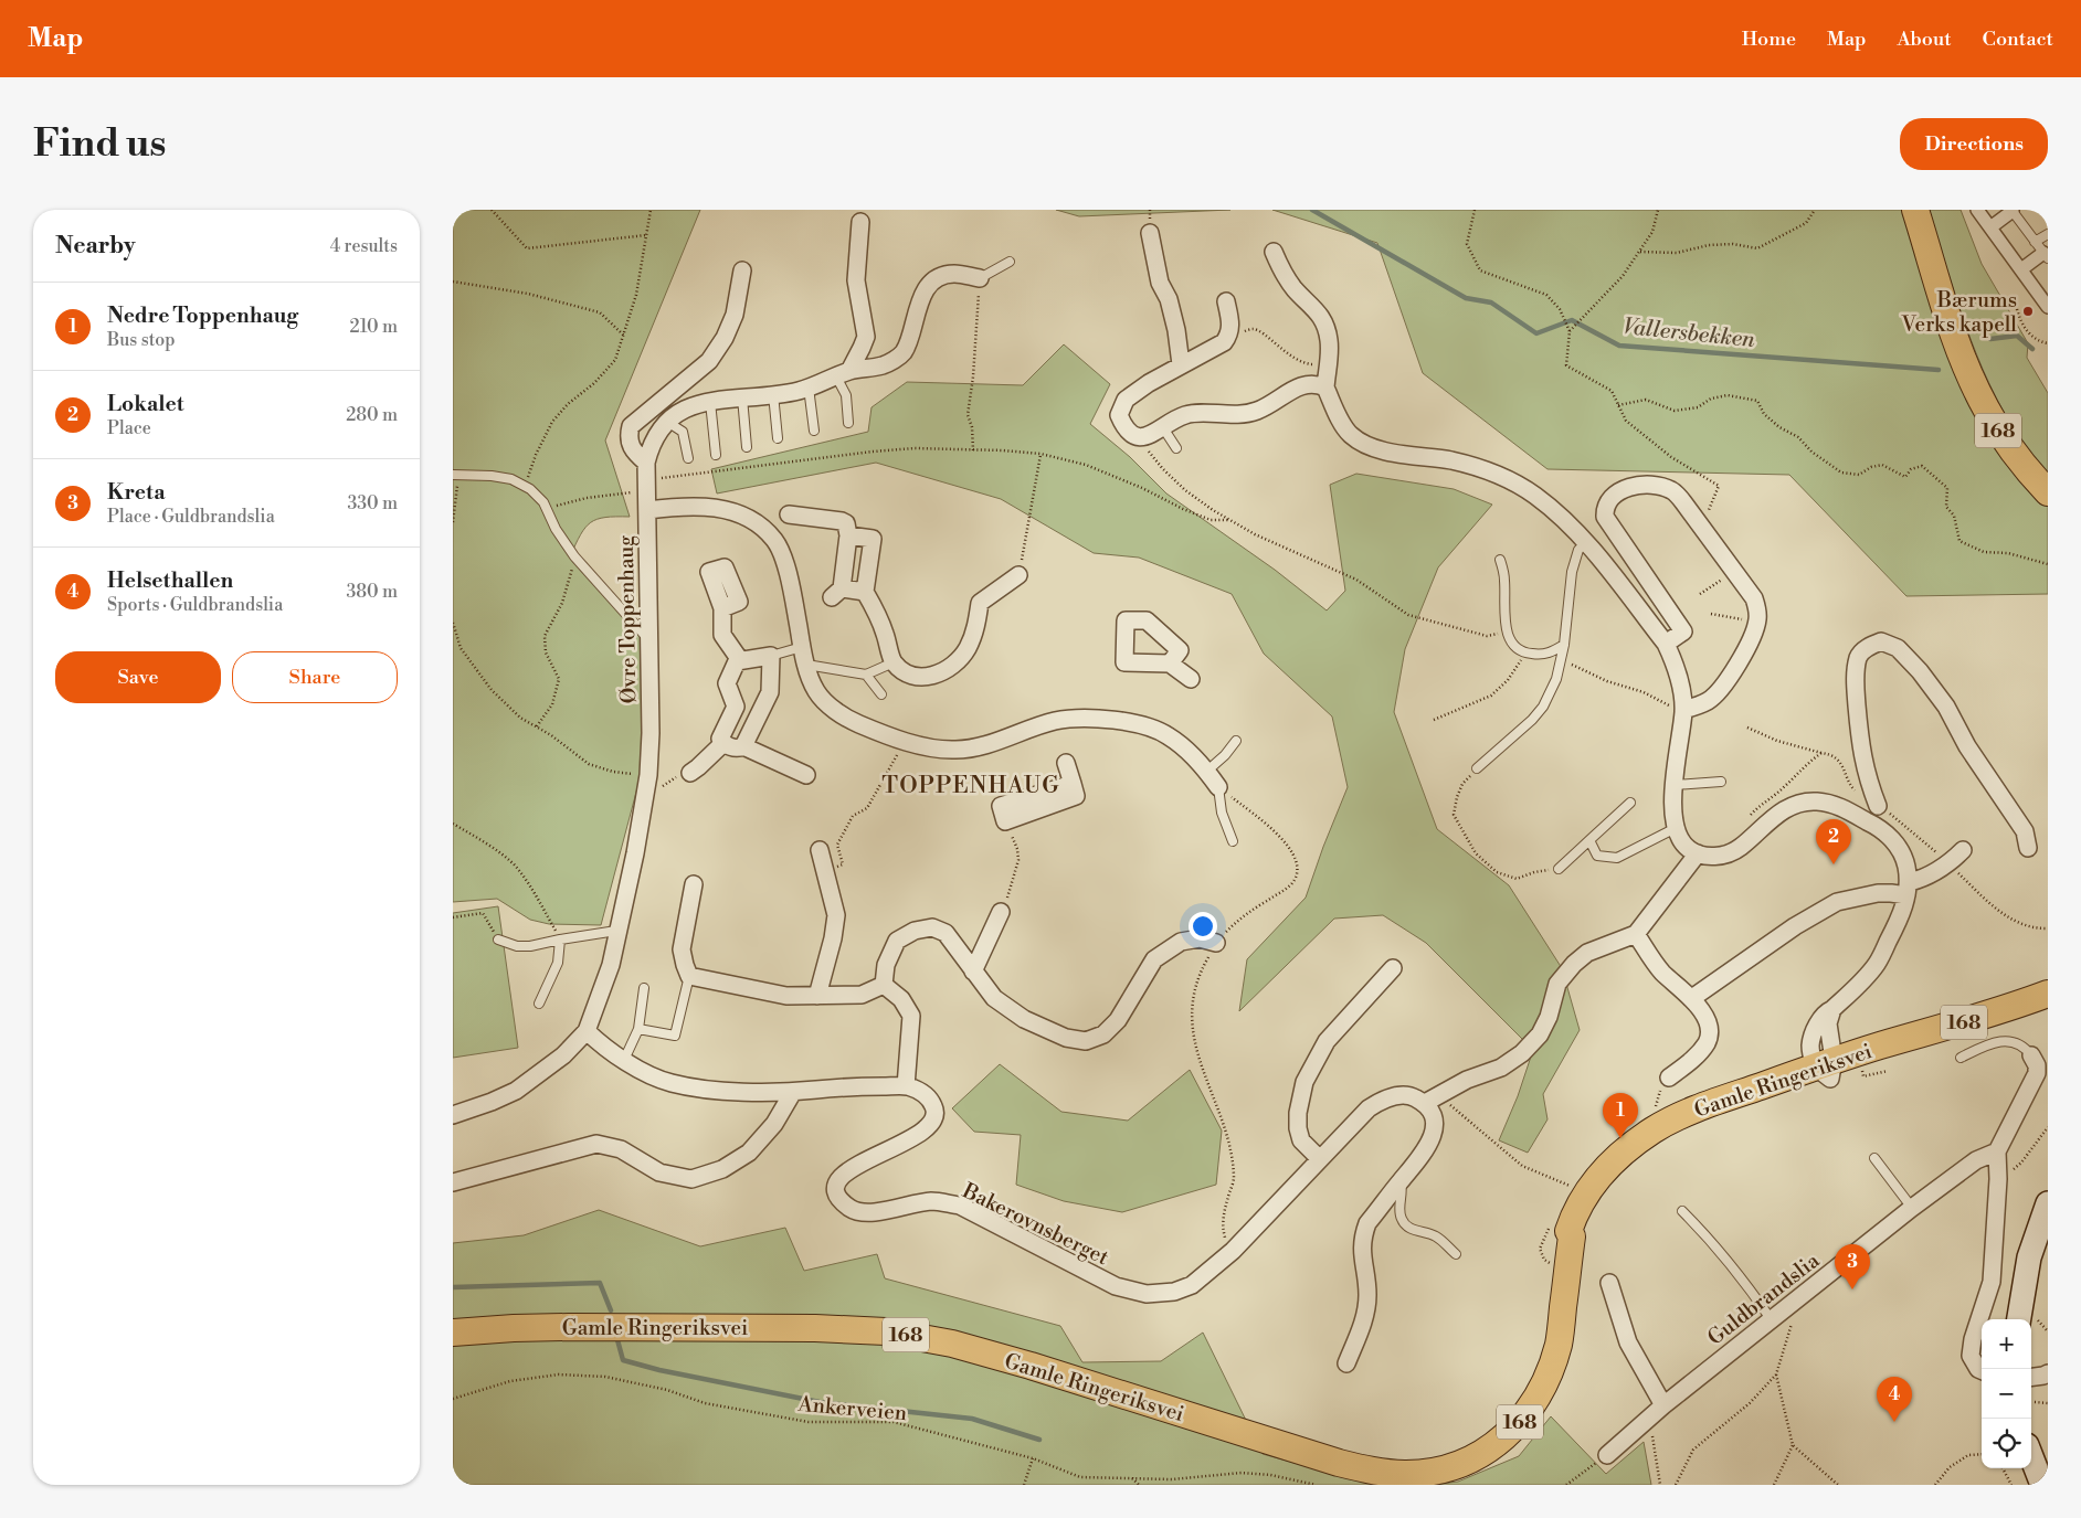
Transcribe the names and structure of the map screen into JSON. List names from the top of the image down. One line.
{"streets":{"main road":["168","Gamle Ringeriksvei"],"street":["Øvre Toppenhaug","Bakerovnsberget","Guldbrandslia"],"path":["Ankerveien"]},"crossings":[["Øvre Toppenhaug","Bakerovnsberget"]],"districts":["TOPPENHAUG"],"water":["Vallersbekken"],"places":["Bærums Verks kapell"],"page":{"header":"Map","nav":["Home","Map","About","Contact"],"buttons":["Directions",["Save","Share"]],"title":"Find us","heading":["Nearby","4 results"],"list":[{"mark":"1","name":"Nedre Toppenhaug","note":"Bus stop","value":"210 m"},{"mark":"2","name":"Lokalet","note":"Place","value":"280 m"},{"mark":"3","name":"Kreta","note":"Place · Guldbrandslia","value":"330 m"},{"mark":"4","name":"Helsethallen","note":"Sports · Guldbrandslia","value":"380 m"}],"pins":["2","1","3","4"],"map_buttons":["+","−"]}}
